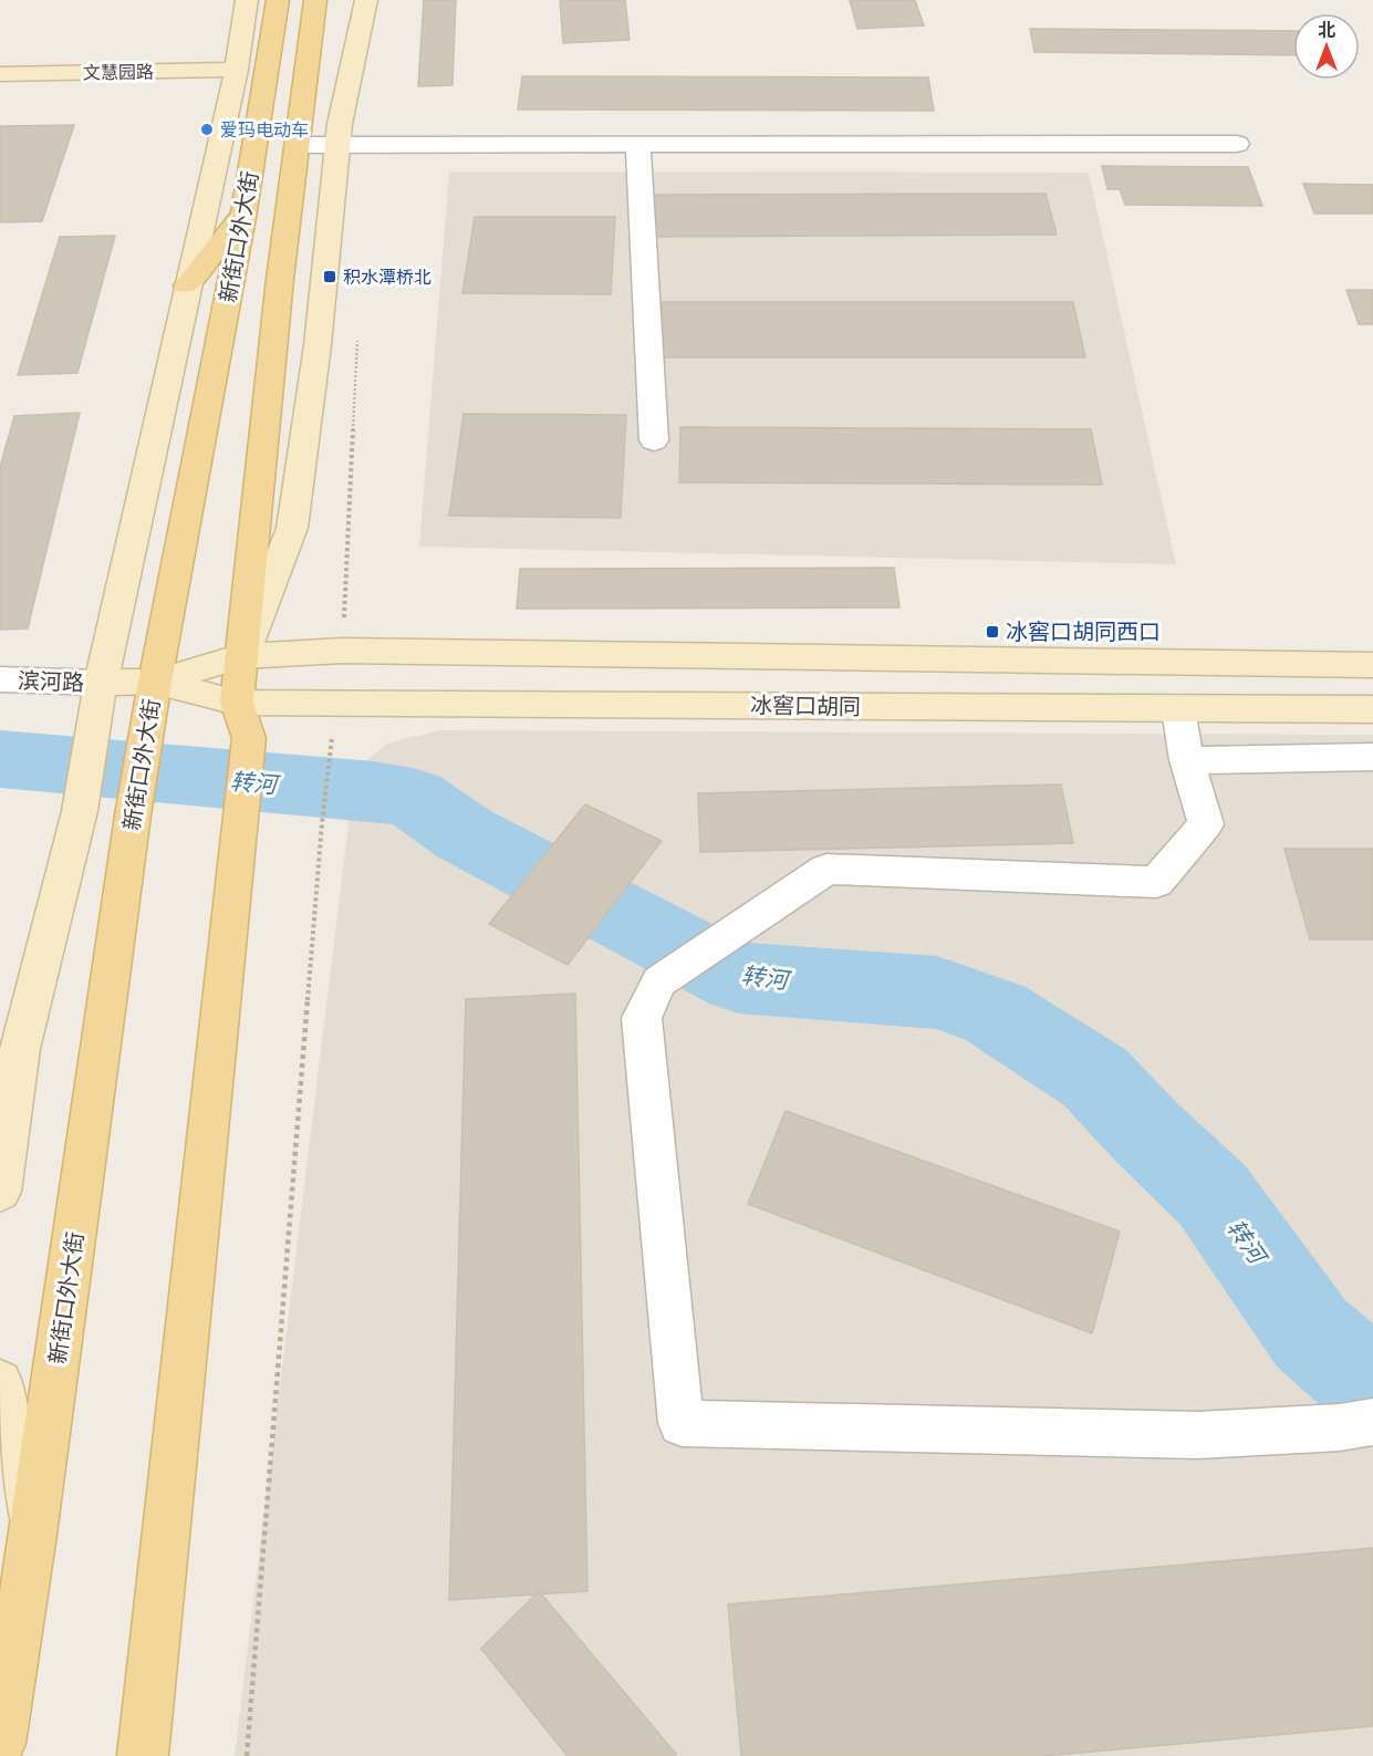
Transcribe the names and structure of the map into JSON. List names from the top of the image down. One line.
{"streets":{"main road":["新街口外大街"],"street":["文慧园路","滨河路","冰窖口胡同"]},"crossings":[["文慧园路","新街口外大街"],["新街口外大街","滨河路"],["新街口外大街","冰窖口胡同"]],"water":["转河"],"places":{"other":["爱玛电动车"],"transit":["积水潭桥北","冰窖口胡同西口"]},"north":"top"}
